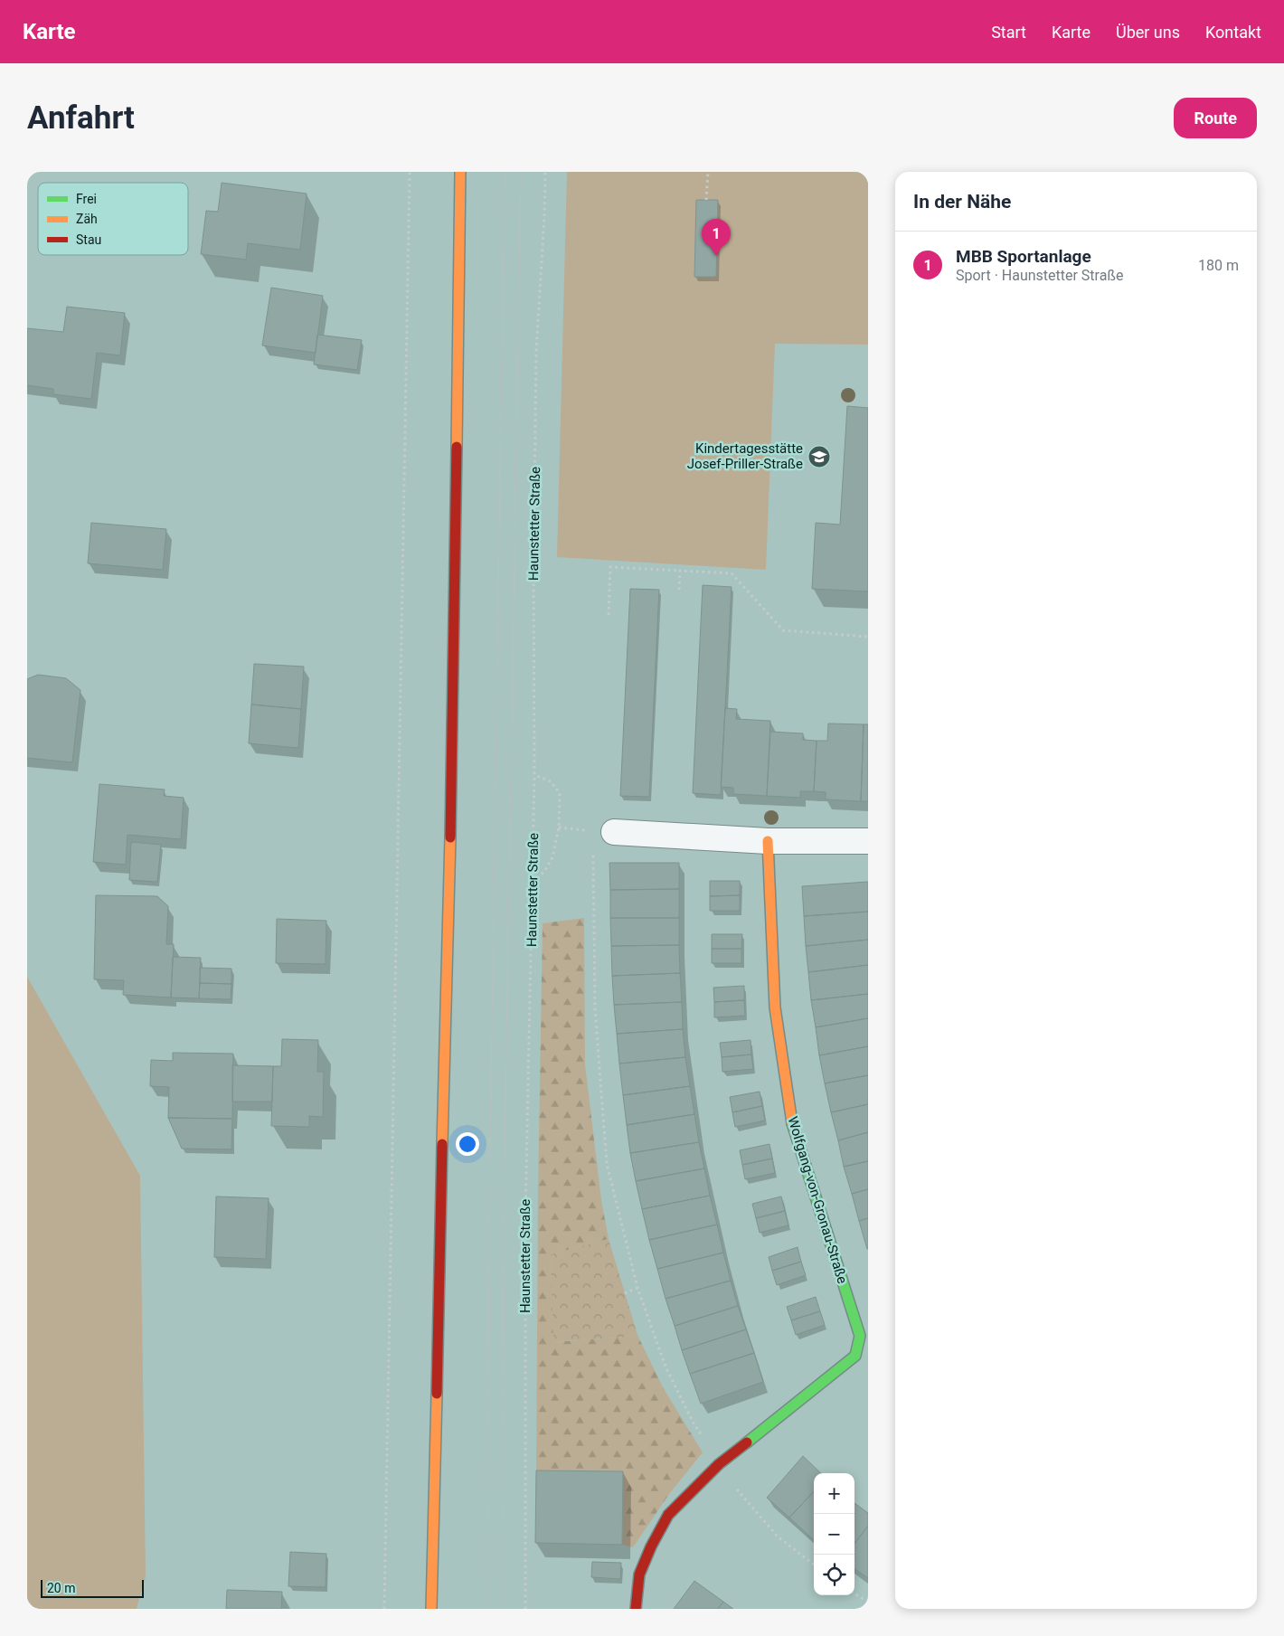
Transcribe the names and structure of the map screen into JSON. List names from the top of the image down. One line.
{"streets":{"main road":["Wolfgang-von-Gronau-Straße"],"path":["Haunstetter Straße"]},"places":{"school or university":["Kindertagesstätte Josef-Priller-Straße"]},"legend":["Frei","Zäh","Stau"],"scale_bar":"20 m","page":{"header":"Karte","nav":["Start","Karte","Über uns","Kontakt"],"buttons":"Route","title":"Anfahrt","heading":"In der Nähe","pins":"1","list":[{"mark":"1","name":"MBB Sportanlage","note":"Sport · Haunstetter Straße","value":"180 m"}],"map_buttons":["+","−"],"scale":"20 m"}}
